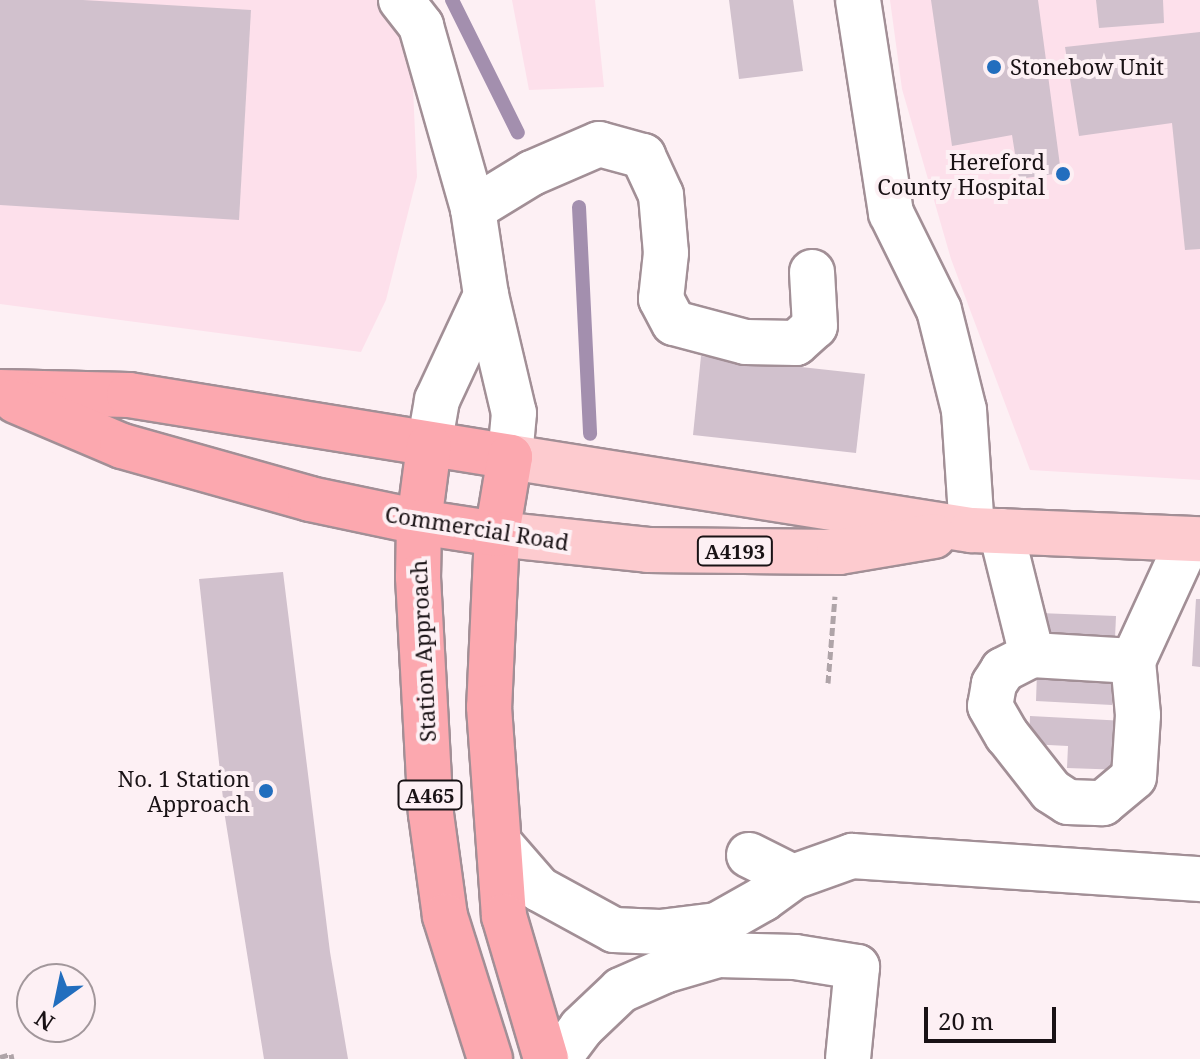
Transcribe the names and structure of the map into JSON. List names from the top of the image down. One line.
{"streets":{"highway":["Commercial Road","Station Approach","A465"],"main road":["A4193"]},"crossings":[["Commercial Road","Station Approach"],["Commercial Road","A465"]],"places":["Stonebow Unit","Hereford County Hospital","No. 1 Station Approach"],"scale_bar":"20 m","north":"bottom left"}
